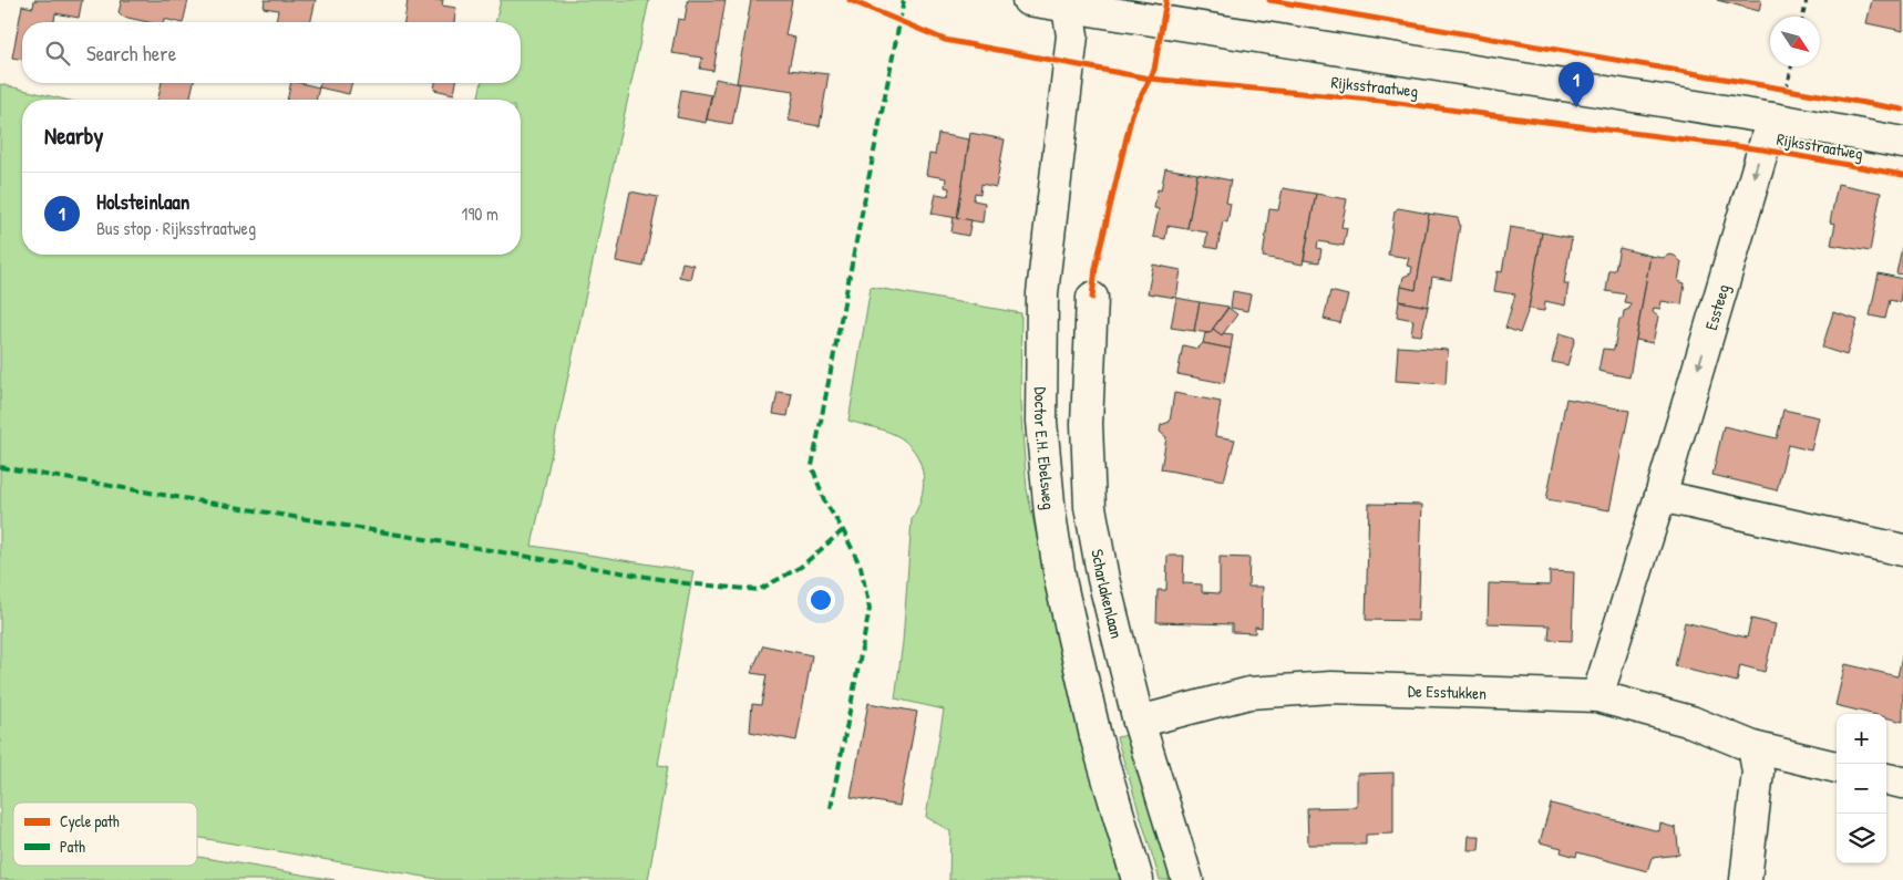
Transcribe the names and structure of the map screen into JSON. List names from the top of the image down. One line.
{"streets":{"street":["Rijksstraatweg","Essteeg","Doctor E.H. Ebelsweg","Scharlakenlaan","De Esstukken"]},"crossings":[["Rijksstraatweg","Essteeg"],["Rijksstraatweg","Doctor E.H. Ebelsweg"],["Essteeg","De Esstukken"],["Scharlakenlaan","De Esstukken"]],"one_way":["Essteeg"],"legend":["Cycle path","Path"],"north":"bottom right","page":{"search":"Search here","pins":"1","heading":"Nearby","list":[{"mark":"1","name":"Holsteinlaan","note":"Bus stop · Rijksstraatweg","value":"190 m"}],"map_buttons":["+","−"]}}
